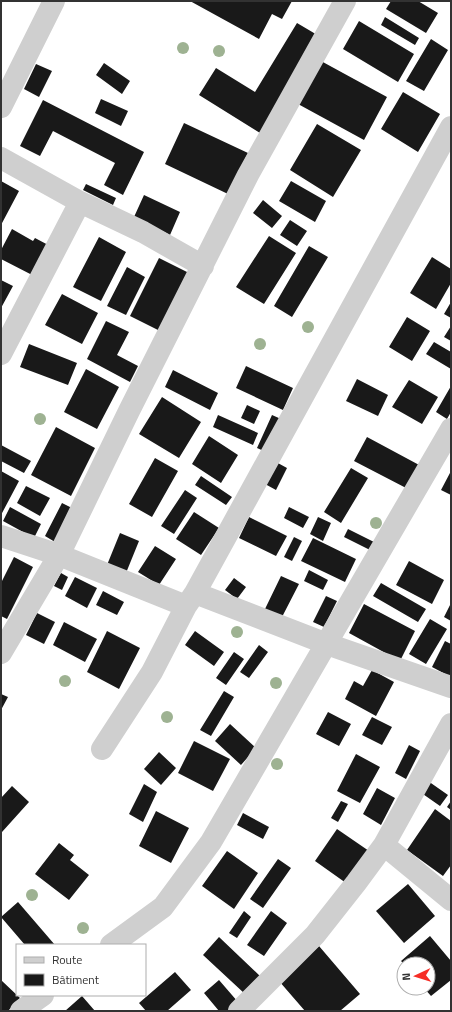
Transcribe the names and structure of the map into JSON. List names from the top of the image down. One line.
{"legend":["Route","Bâtiment"],"north":"left"}
